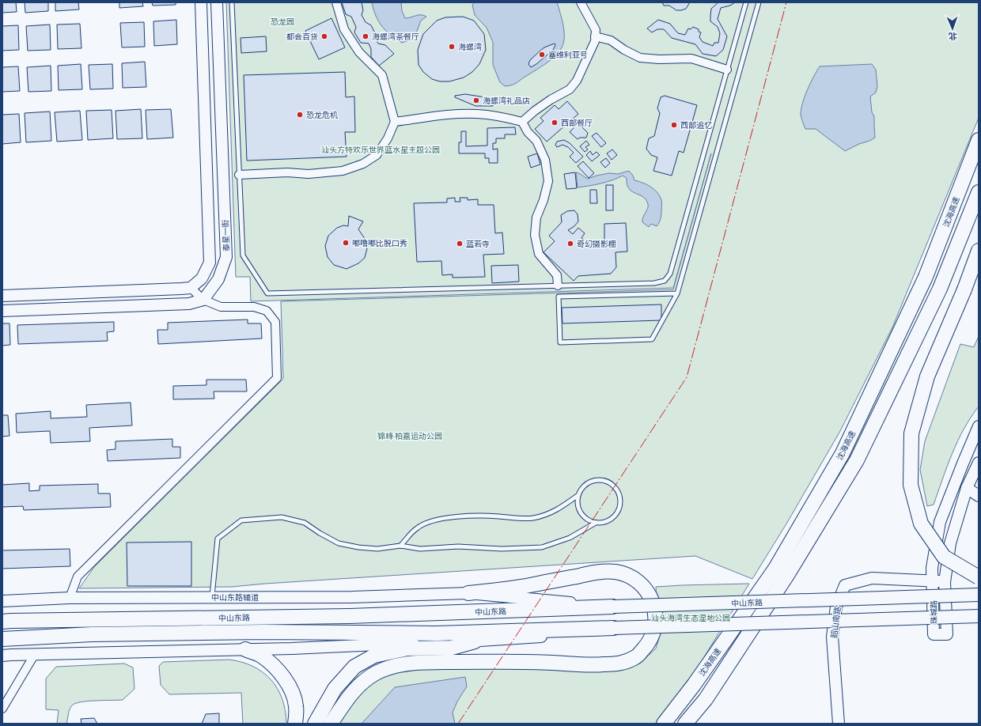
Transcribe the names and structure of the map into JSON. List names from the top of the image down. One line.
{"streets":{"highway":["沈海高速","中山东路"],"street":["泰星一街","中山东路辅道","珠城路","韶山南路"]},"crossings":[["中山东路辅道","中山东路"],["珠城路","韶山南路"]],"parks":["恐龙园","汕头方特欢乐世界蓝水星主题公园","锦峰·柏嘉运动公园","汕头海湾生态湿地公园"],"places":["都会百货","海螺湾茶餐厅","海螺湾","塞维利亚号","海螺湾礼品店","恐龙危机","西部餐厅","西部追忆","嘟噜嘟比脱口秀","蓝若寺","奇幻摄影棚"],"north":"bottom"}
